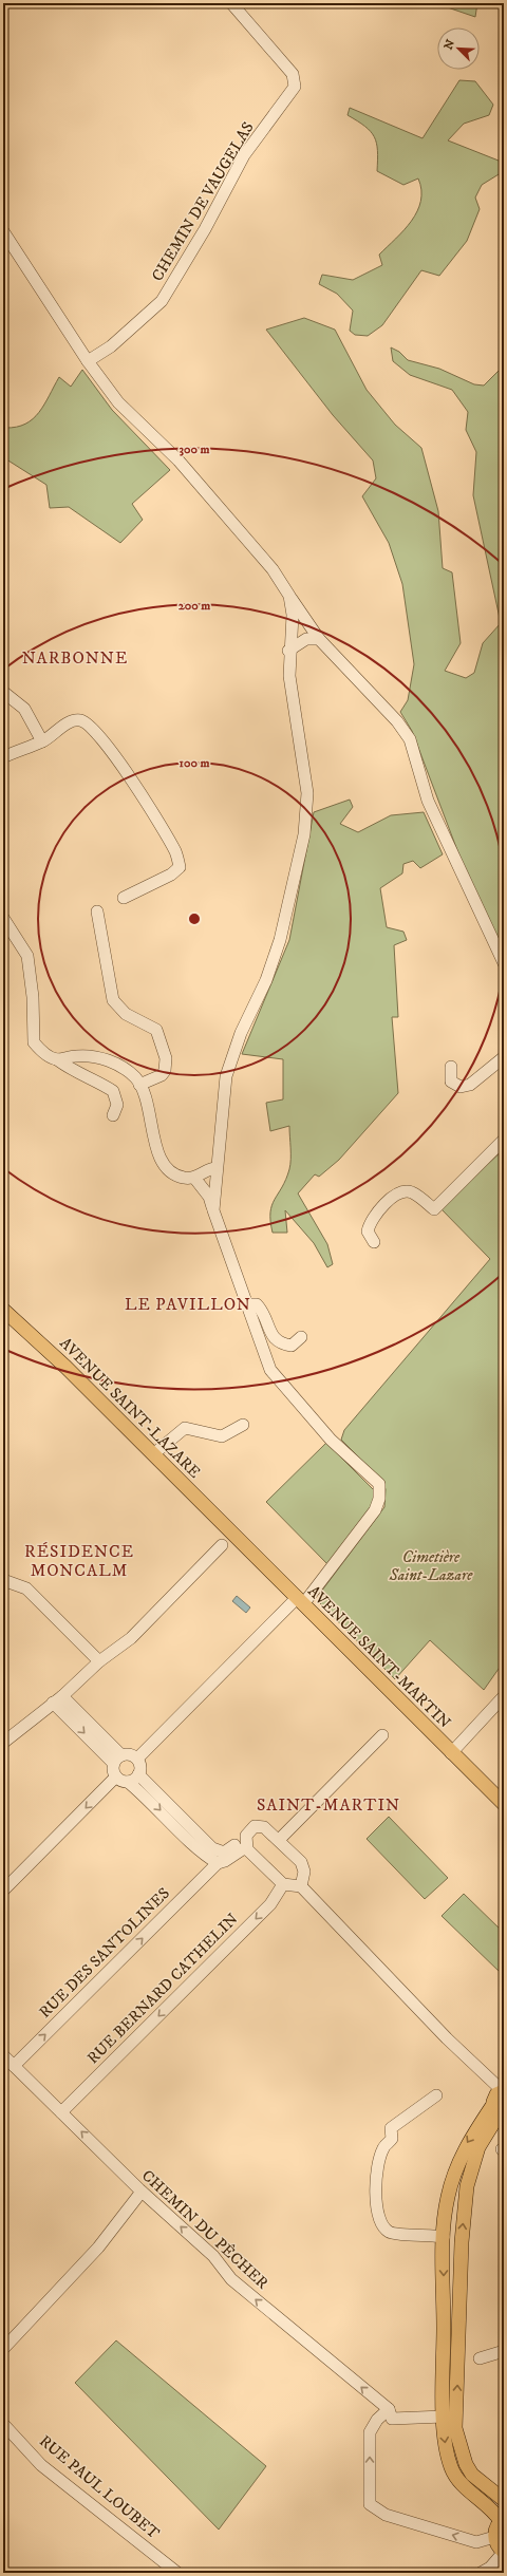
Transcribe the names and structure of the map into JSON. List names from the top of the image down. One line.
{"streets":{"main road":["AVENUE SAINT-LAZARE","AVENUE SAINT-MARTIN"],"street":["CHEMIN DE VAUGELAS","RUE DES SANTOLINES","RUE BERNARD CATHELIN","CHEMIN DU PÊCHER","RUE PAUL LOUBET"]},"crossings":[["AVENUE SAINT-LAZARE","AVENUE SAINT-MARTIN"],["RUE DES SANTOLINES","CHEMIN DU PÊCHER"],["RUE BERNARD CATHELIN","CHEMIN DU PÊCHER"]],"one_way":["RUE DES SANTOLINES","RUE BERNARD CATHELIN","CHEMIN DU PÊCHER"],"districts":["NARBONNE","LE PAVILLON","RÉSIDENCE MONCALM","SAINT-MARTIN"],"parks":["Cimetière Saint-Lazare"],"north":"top left","rings":["300 m","200 m","100 m"]}
